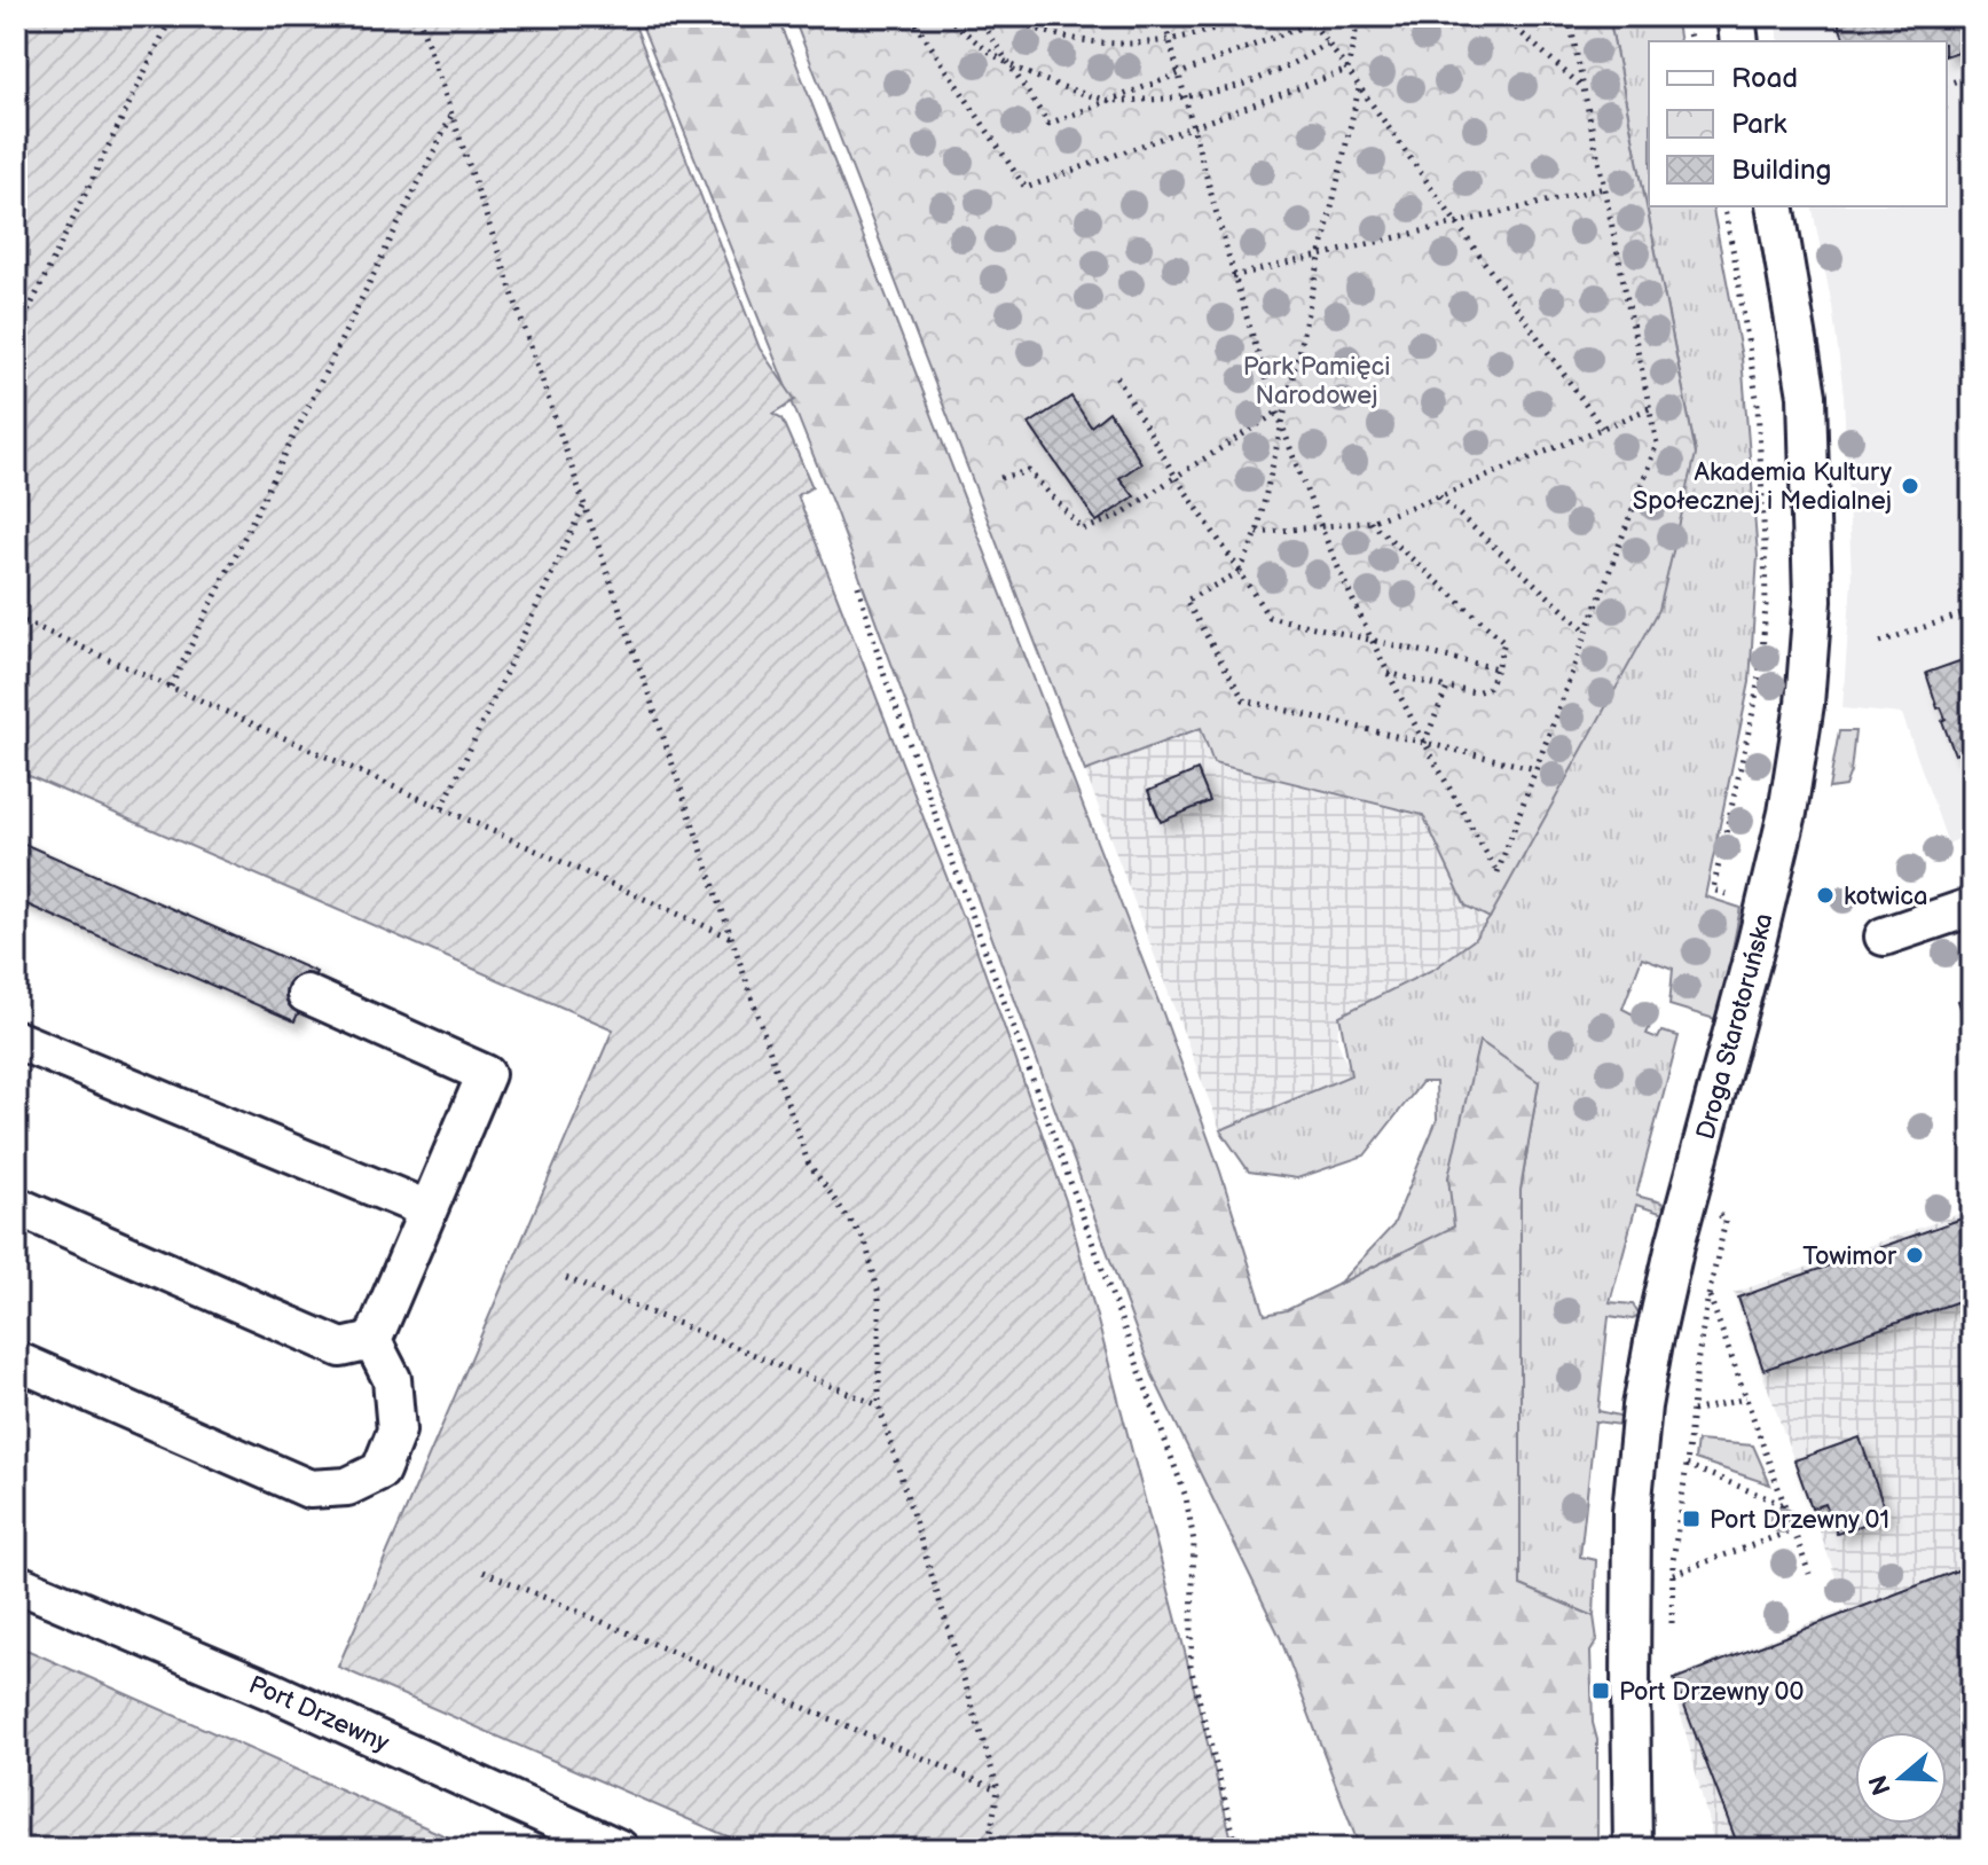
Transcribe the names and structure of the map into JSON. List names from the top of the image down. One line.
{"streets":{"street":["Droga Starotoruńska","Port Drzewny"]},"parks":["Park Pamięci Narodowej"],"places":{"other":["Akademia Kultury Społecznej i Medialnej","kotwica","Towimor"],"transit":["Port Drzewny 01","Port Drzewny 00"]},"legend":["Road","Park","Building"],"north":"left"}
